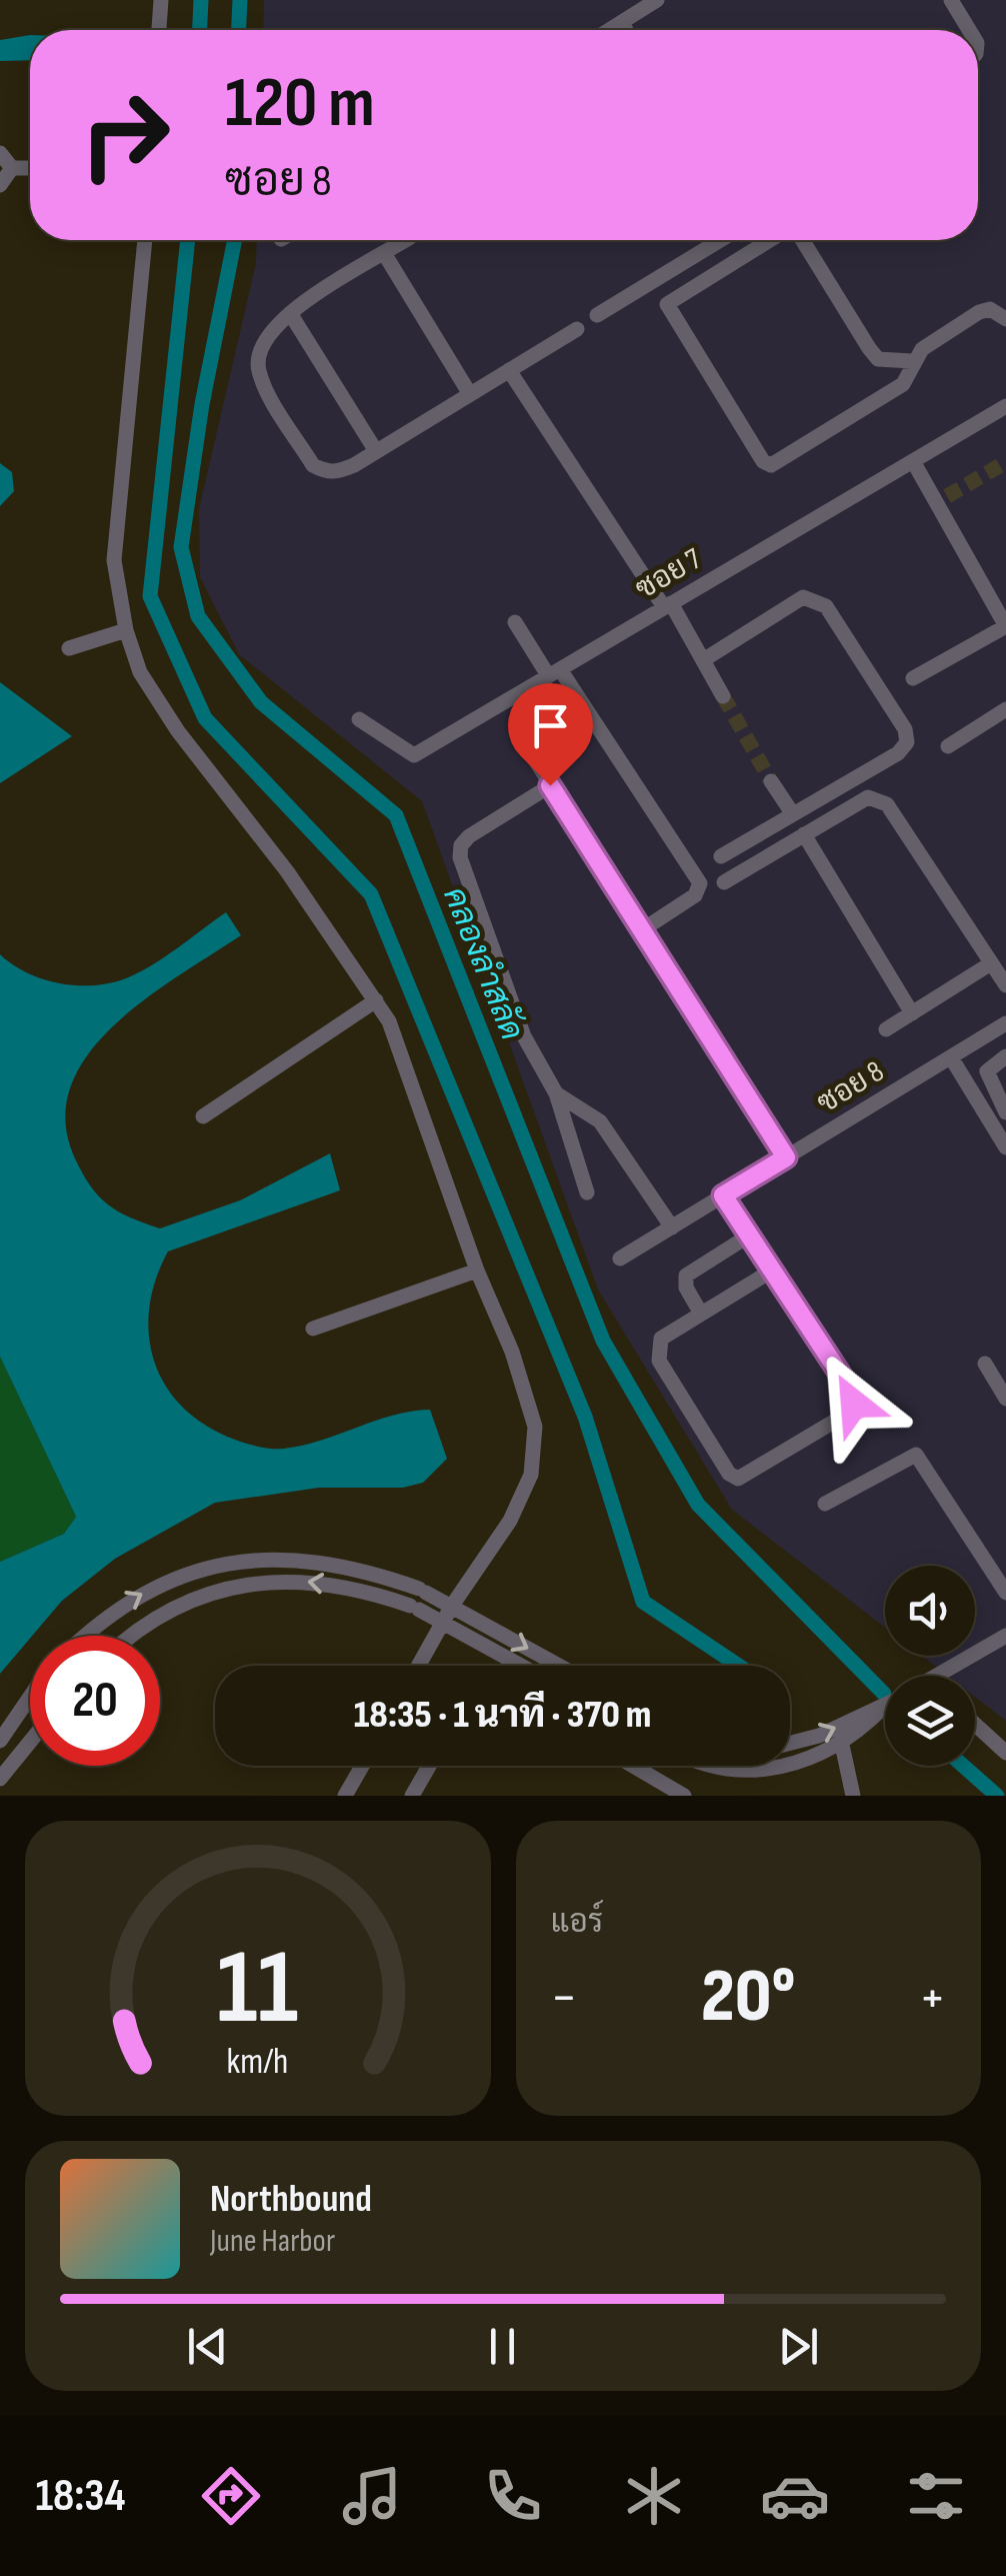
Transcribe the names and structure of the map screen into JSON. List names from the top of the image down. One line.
{"streets":{"street":["ซอย 7","ซอย 8"]},"water":["คลองลำสลัด"],"page":{"turn":["120 m","ซอย 8"],"limit":"20","trip":"18:35 · 1 นาที · 370 m","tile":"แอร์","heat":["−","20°","+"],"song":["Northbound","June Harbor"],"tabs":"18:34","gauge":["11","km/h"]}}
